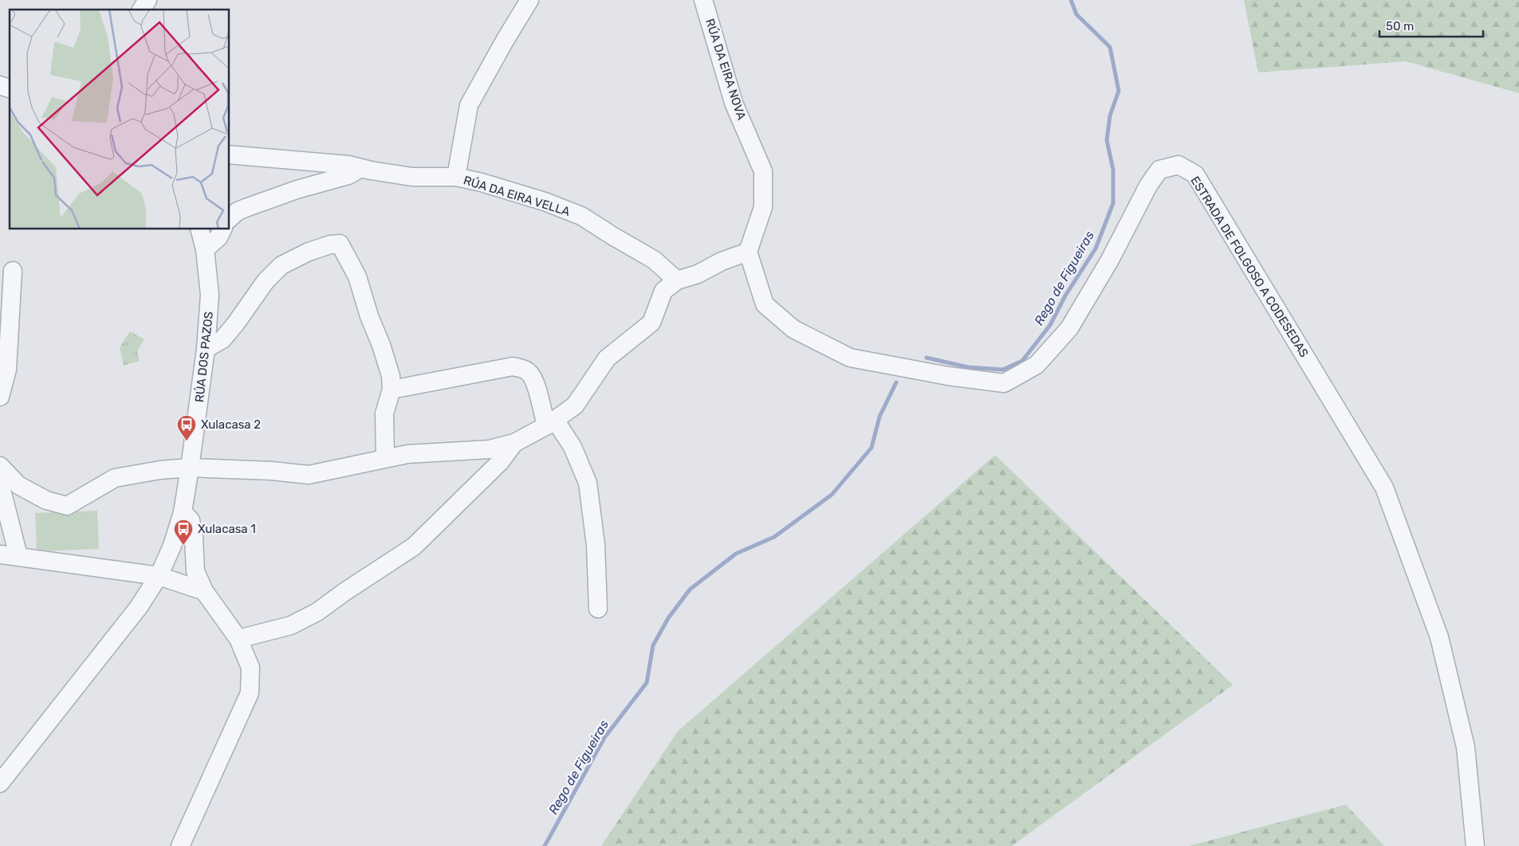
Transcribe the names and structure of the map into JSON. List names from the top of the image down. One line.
{"streets":{"street":["RÚA DA EIRA NOVA","RÚA DA EIRA VELLA","ESTRADA DE FOLGOSO A CODESEDAS","RÚA DOS PAZOS"]},"crossings":[["RÚA DA EIRA NOVA","ESTRADA DE FOLGOSO A CODESEDAS"]],"water":["Rego de Figueiras"],"places":{"bus stop":["Xulacasa 2","Xulacasa 1"]},"scale_bar":"50 m"}
